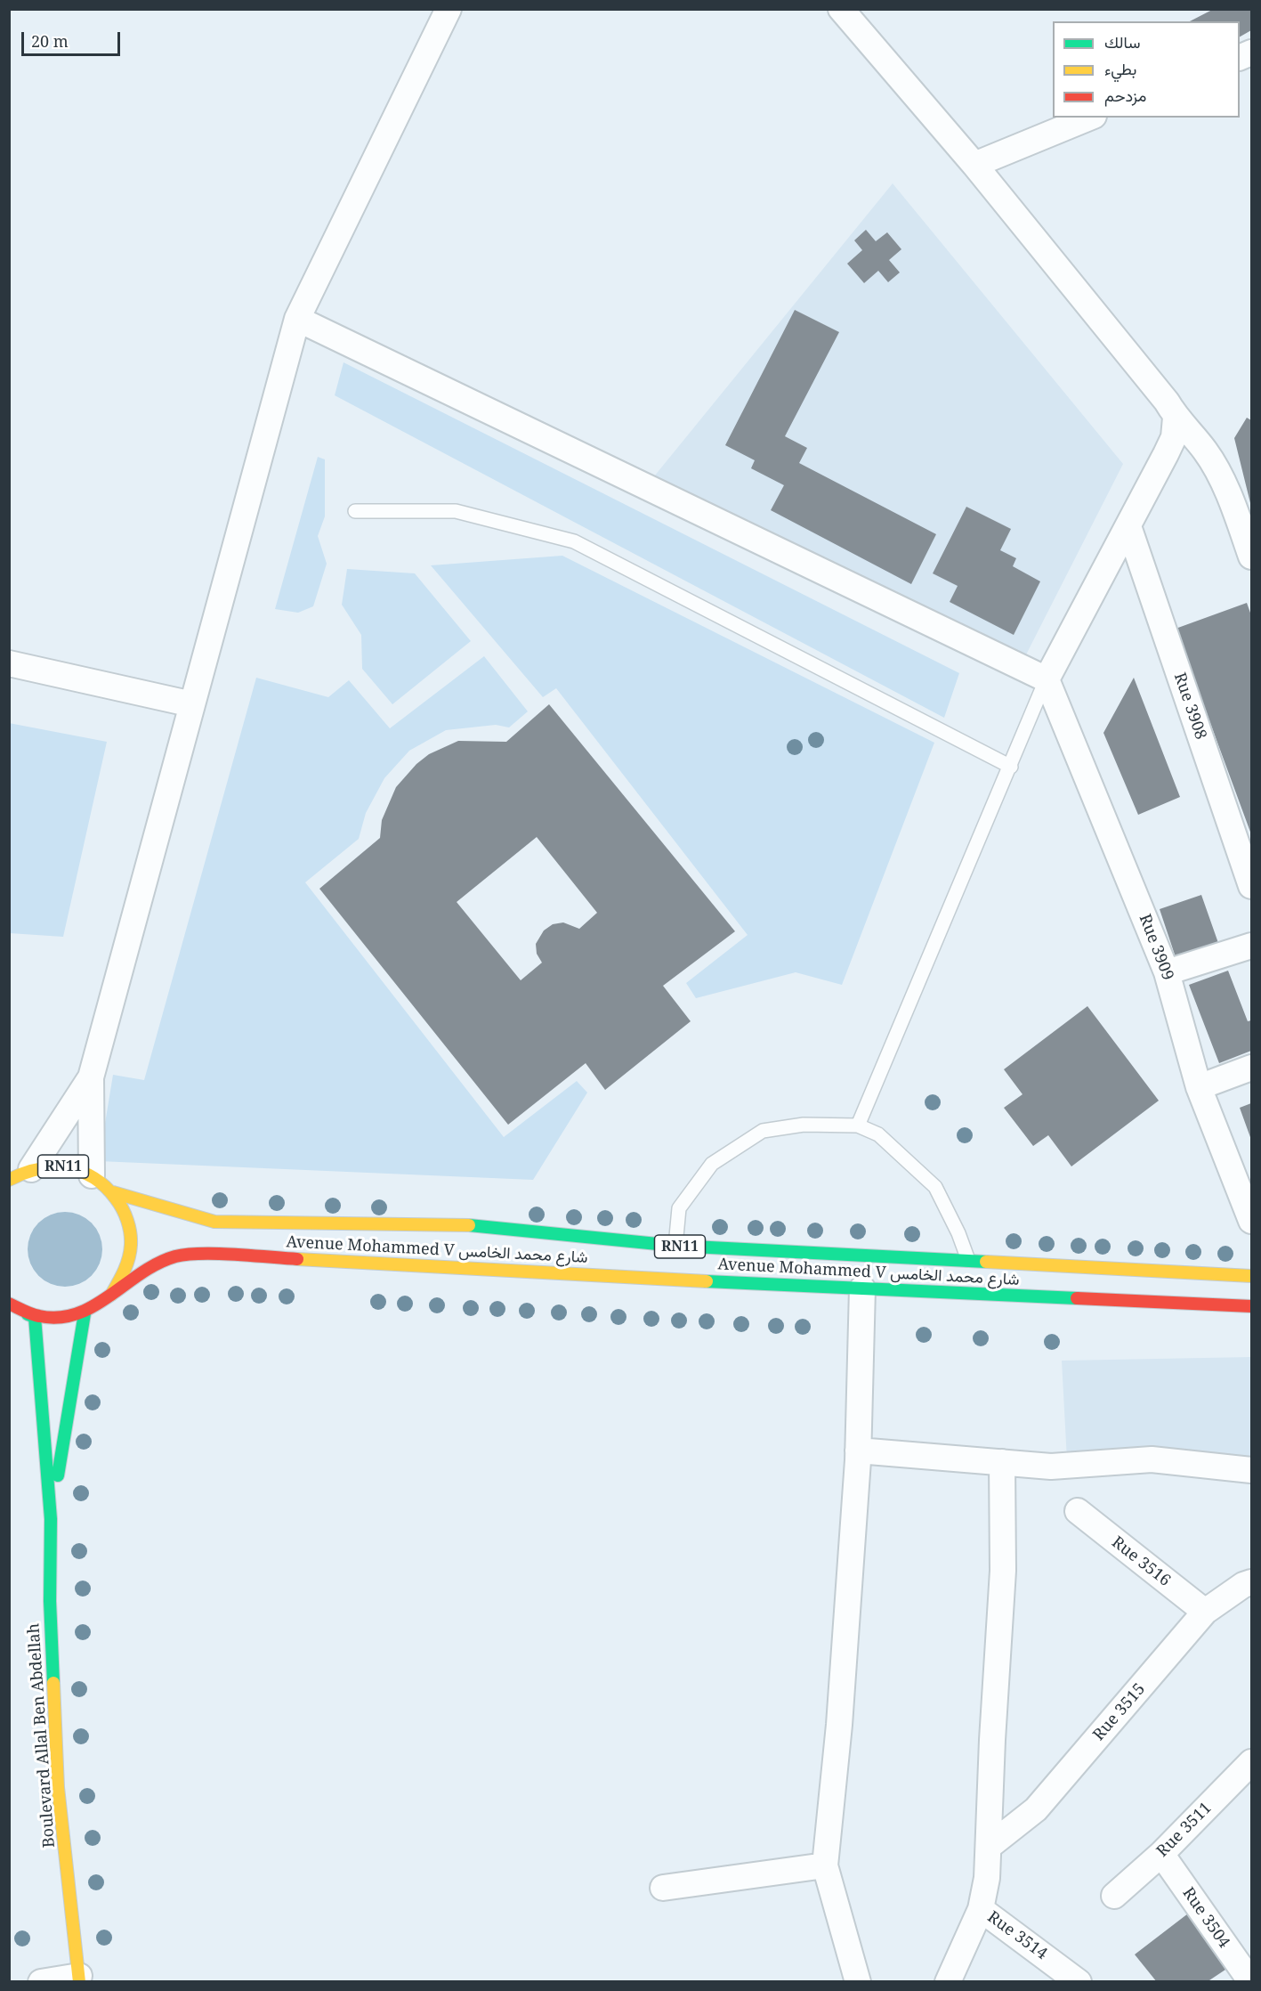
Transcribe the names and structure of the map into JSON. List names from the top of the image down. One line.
{"streets":{"main road":["RN11","Avenue Mohammed V شارع محمد الخامس","Boulevard Allal Ben Abdellah"],"street":["Rue 3908","Rue 3909","Rue 3516","Rue 3515","Rue 3511","Rue 3504","Rue 3514"]},"crossings":[["RN11","Avenue Mohammed V شارع محمد الخامس"],["RN11","Boulevard Allal Ben Abdellah"],["Rue 3516","Rue 3515"],["Rue 3511","Rue 3504"]],"legend":["سالك","بطيء","مزدحم"],"scale_bar":"20 m"}
